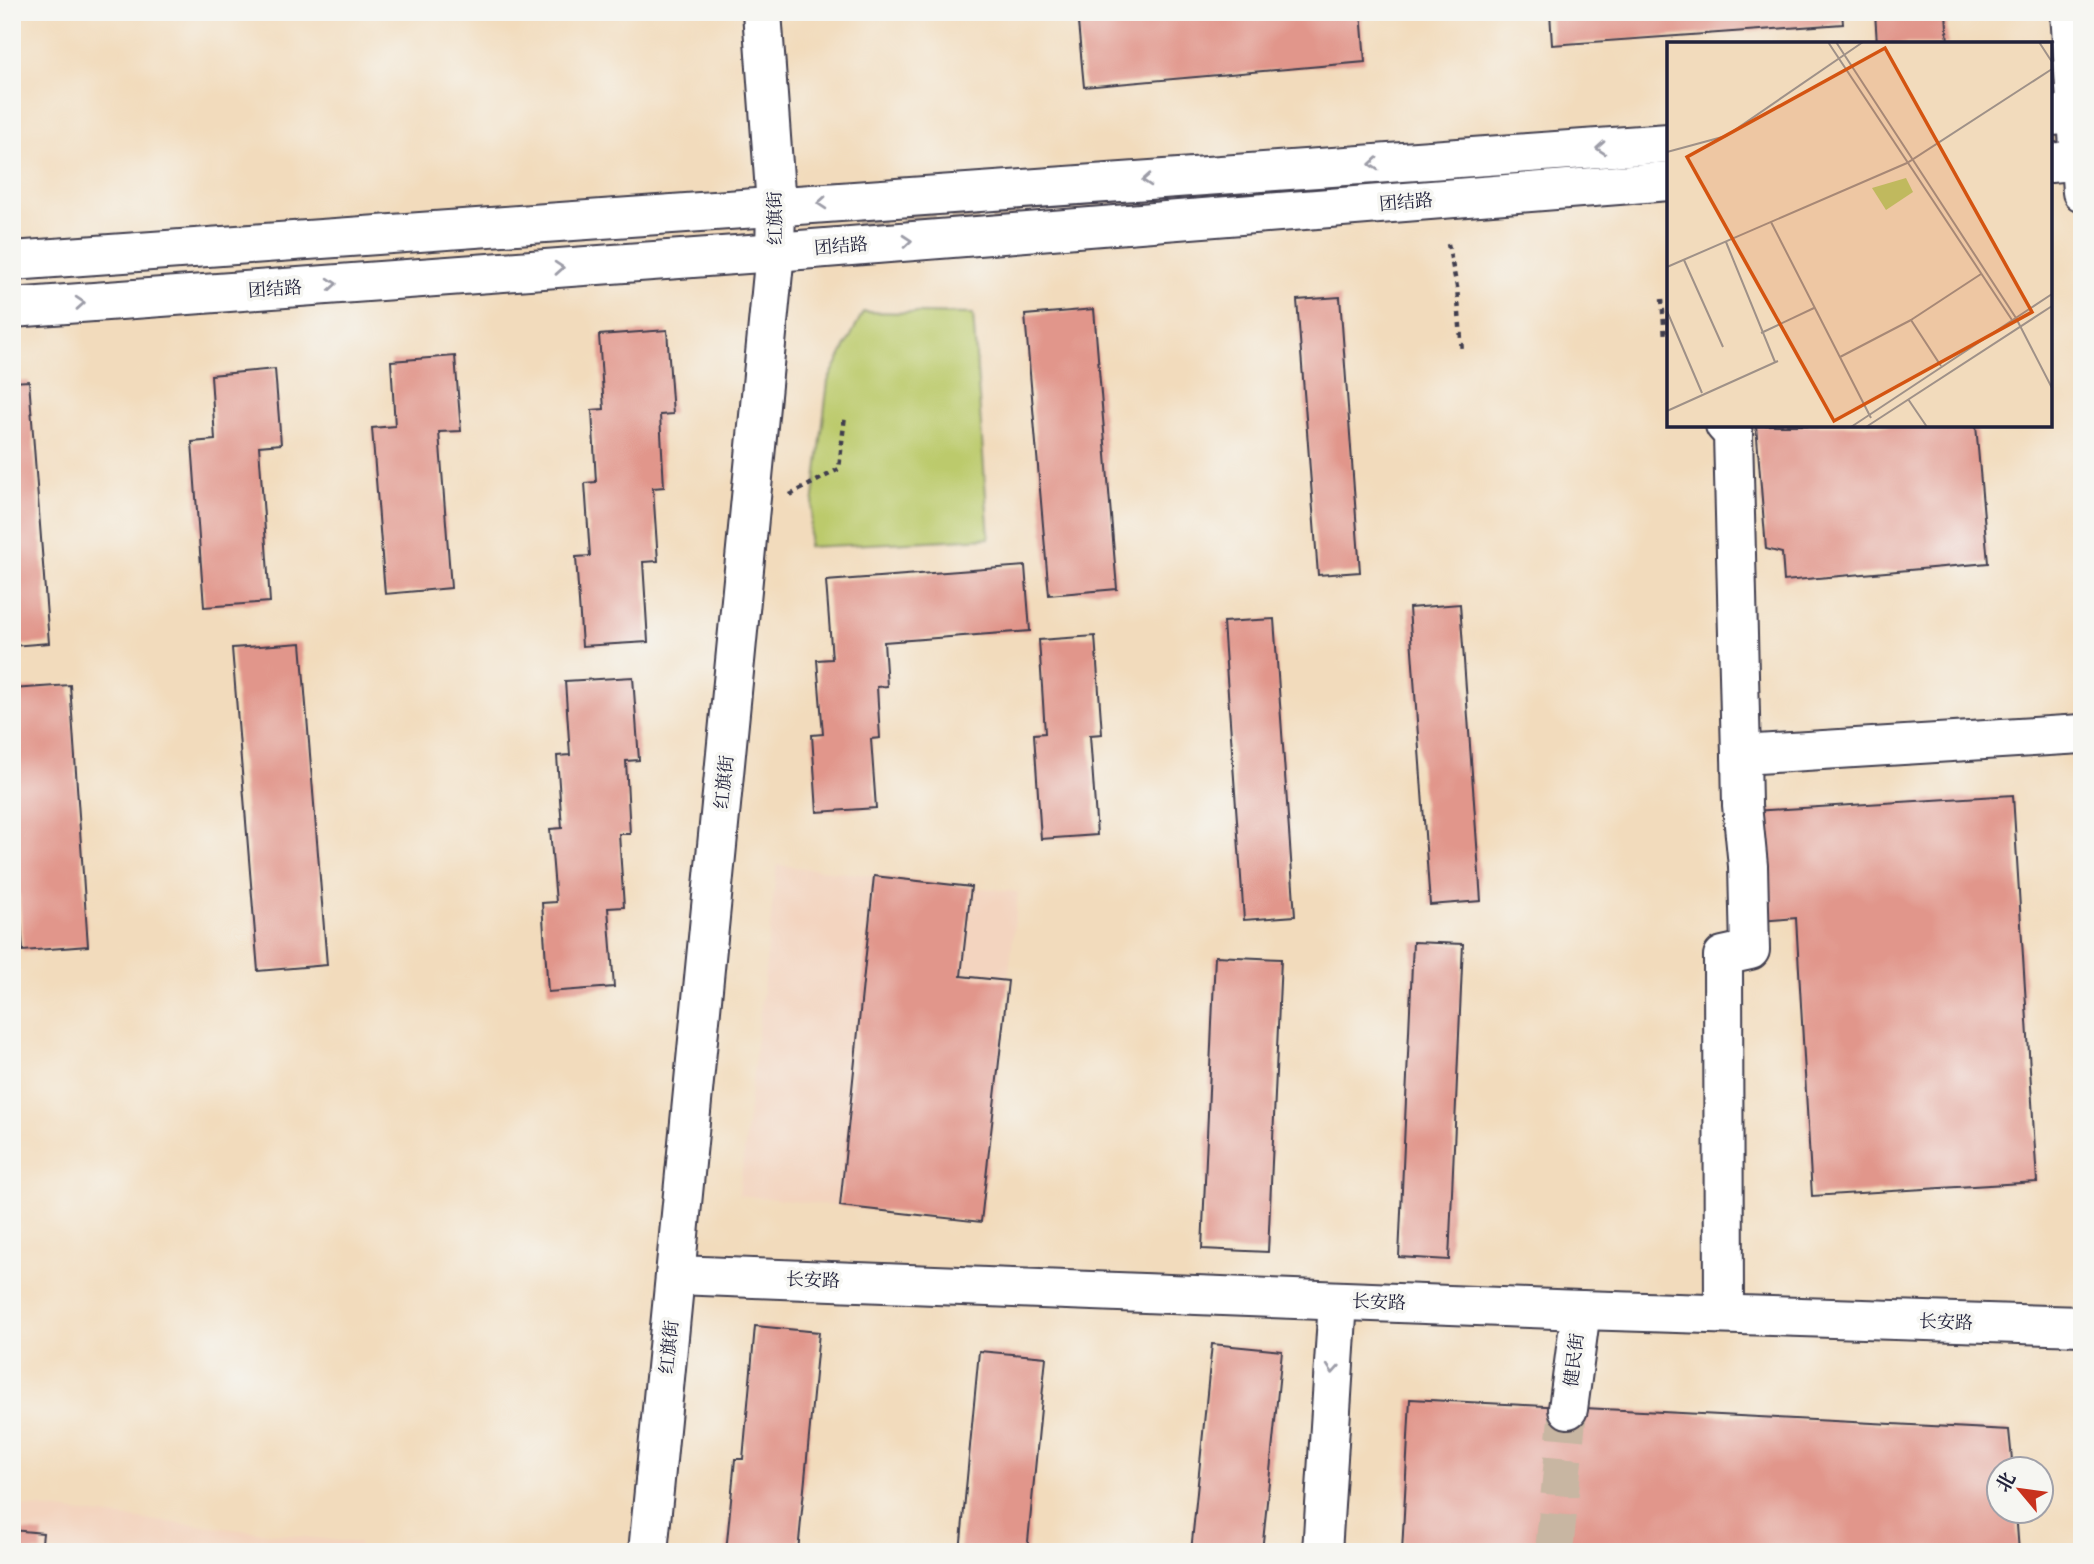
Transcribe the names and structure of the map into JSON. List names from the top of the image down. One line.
{"streets":{"street":["团结路","红旗街","长安路","健民街"]},"crossings":[["团结路","红旗街"],["红旗街","长安路"],["长安路","健民街"]],"north":"top left"}
